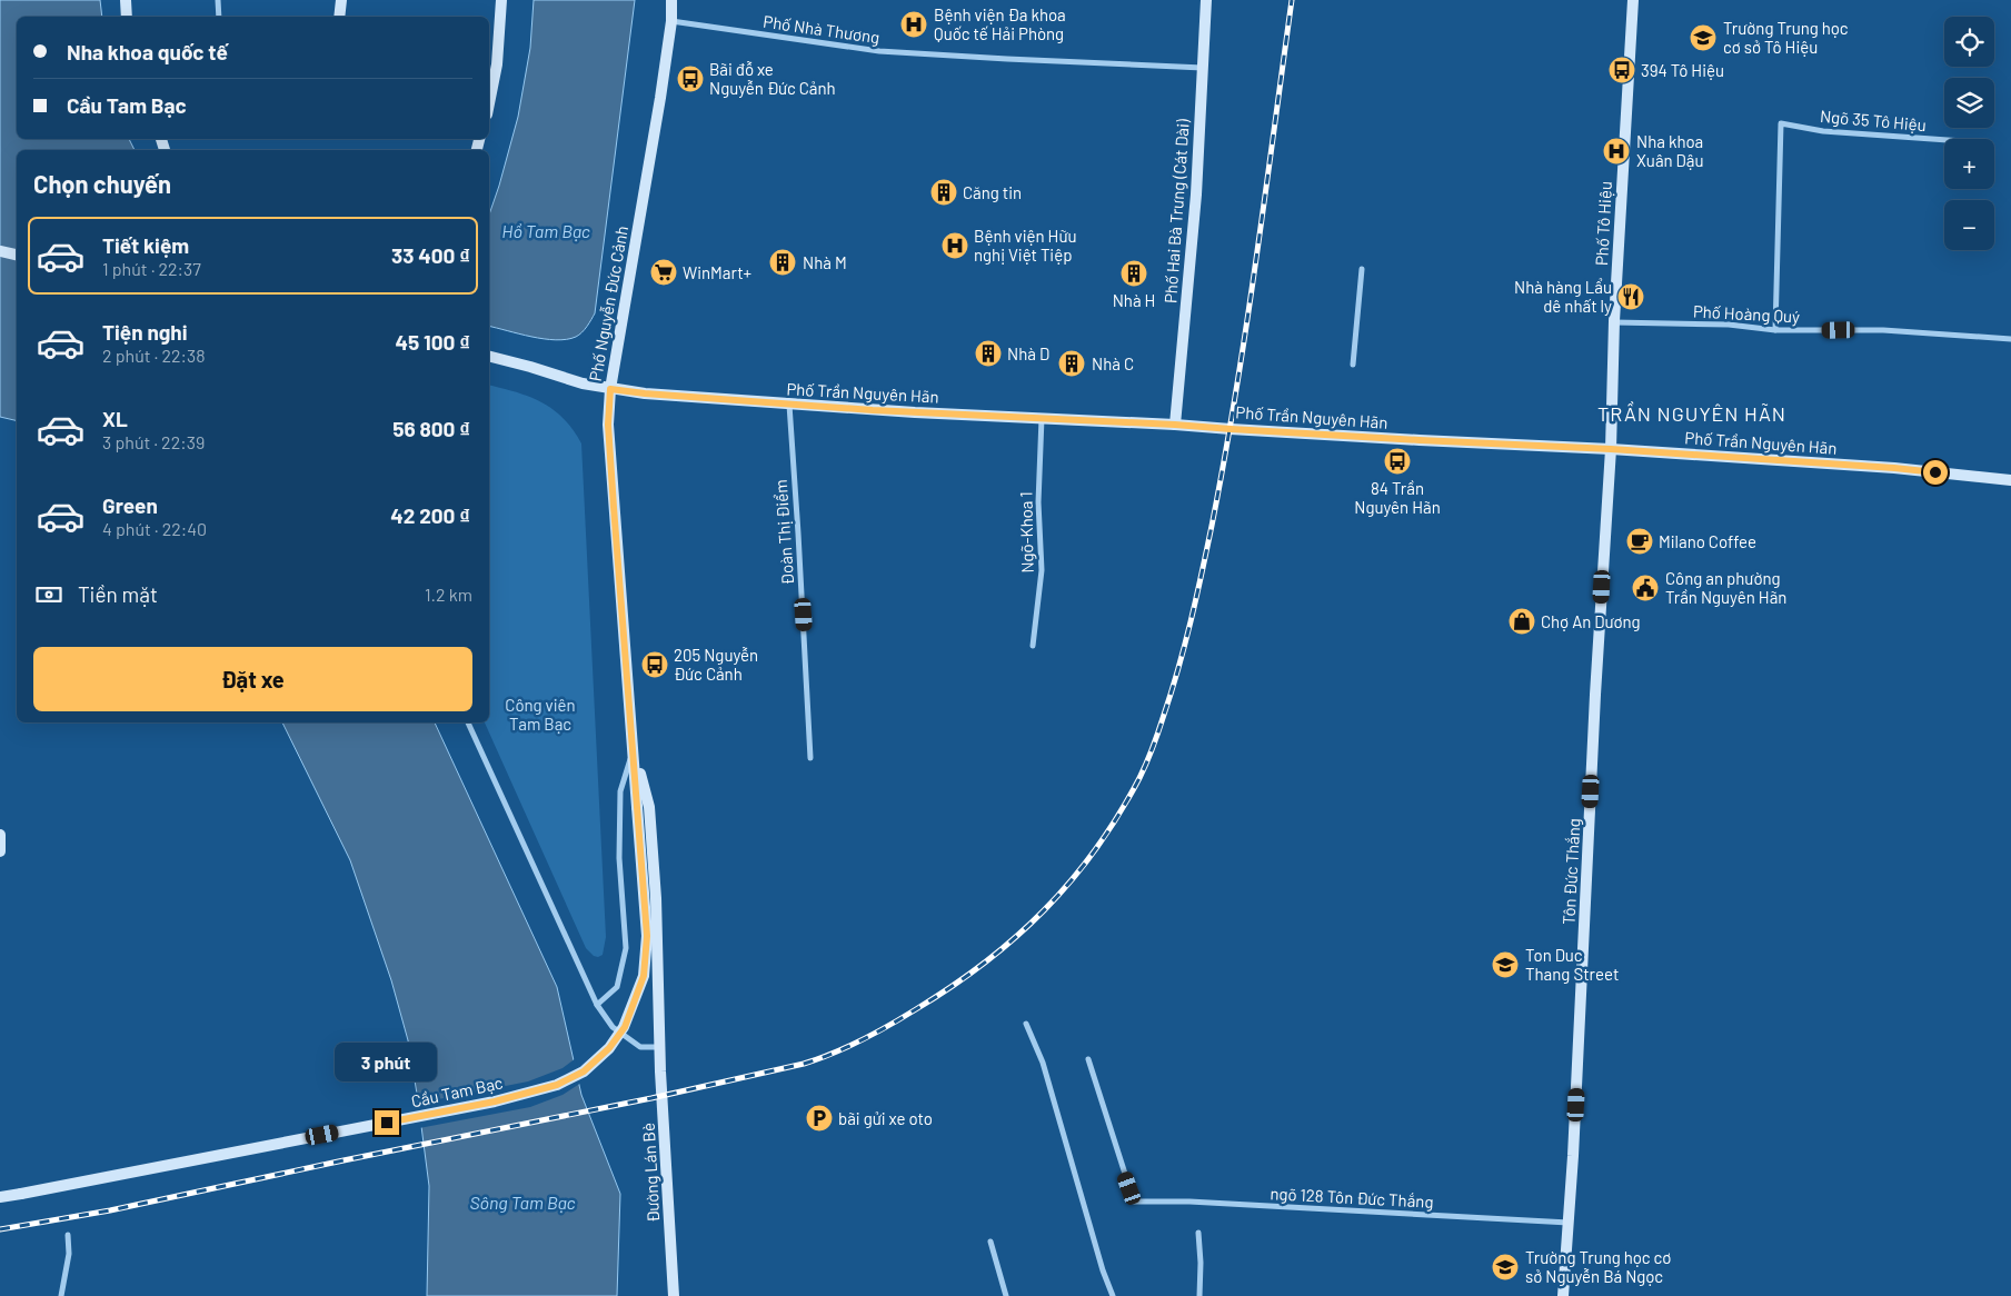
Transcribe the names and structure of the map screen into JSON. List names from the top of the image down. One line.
{"streets":{"main road":["Phố Hai Bà Trưng (Cát Dài)","Phố Tô Hiệu","Phố Nguyễn Đức Cảnh","Phố Trần Nguyên Hãn","Tôn Đức Thắng","Cầu Tam Bạc","Đường Lán Bè"],"street":["Phố Nhà Thương","Ngõ 35 Tô Hiệu","Phố Hoàng Quý","Đoàn Thị Điểm","Ngõ-Khoa 1","ngõ 128 Tôn Đức Thắng"]},"crossings":[["Phố Nhà Thương","Phố Hai Bà Trưng (Cát Dài)"],["Phố Nhà Thương","Phố Nguyễn Đức Cảnh"],["Ngõ 35 Tô Hiệu","Phố Hoàng Quý"],["Phố Hai Bà Trưng (Cát Dài)","Phố Trần Nguyên Hãn"],["Phố Tô Hiệu","Phố Hoàng Quý"],["Phố Tô Hiệu","Phố Trần Nguyên Hãn"],["Phố Tô Hiệu","Tôn Đức Thắng"],["Phố Nguyễn Đức Cảnh","Phố Trần Nguyên Hãn"],["Phố Nguyễn Đức Cảnh","Cầu Tam Bạc"],["Phố Nguyễn Đức Cảnh","Đường Lán Bè"],["Phố Trần Nguyên Hãn","Đoàn Thị Điểm"],["Phố Trần Nguyên Hãn","Ngõ-Khoa 1"],["Phố Trần Nguyên Hãn","Tôn Đức Thắng"],["Tôn Đức Thắng","ngõ 128 Tôn Đức Thắng"]],"districts":["TRẦN NGUYÊN HÃN"],"water":["Hồ Tam Bạc","Sông Tam Bạc"],"parks":["Công viên Tam Bạc"],"places":{"hospital":["Bệnh viện Đa khoa Quốc tế Hải Phòng","Nha khoa Xuân Dậu","Bệnh viện Hữu nghị Việt Tiệp"],"school or university":["Trường Trung học cơ sở Tô Hiệu","Ton Duc Thang Street","Trường Trung học cơ sở Nguyễn Bá Ngọc"],"bus stop":["394 Tô Hiệu","Bãi đỗ xe Nguyễn Đức Cảnh","84 Trần Nguyên Hãn","205 Nguyễn Đức Cảnh"],"building":["Căng tin","Nhà M","Nhà H","Nhà D","Nhà C"],"supermarket":["WinMart+"],"restaurant":["Nhà hàng Lẩu dê nhất ly"],"cafe":["Milano Coffee"],"public building":["Công an phường Trần Nguyên Hãn"],"shop":["Chợ An Dương"],"parking":["bãi gửi xe oto"]},"page":{"map_buttons":["+","−"],"banner":["Nha khoa quốc tế","Cầu Tam Bạc"],"heading":"Chọn chuyến","list":[{"name":"Tiết kiệm","note":"1 phút · 22:37","value":"33 400 ₫"},{"name":"Tiện nghi","note":"2 phút · 22:38","value":"45 100 ₫"},{"name":"XL","note":"3 phút · 22:39","value":"56 800 ₫"},{"name":"Green","note":"4 phút · 22:40","value":"42 200 ₫"}],"pay":["Tiền mặt","1.2 km"],"buttons":"Đặt xe","bubble":"3 phút"}}
